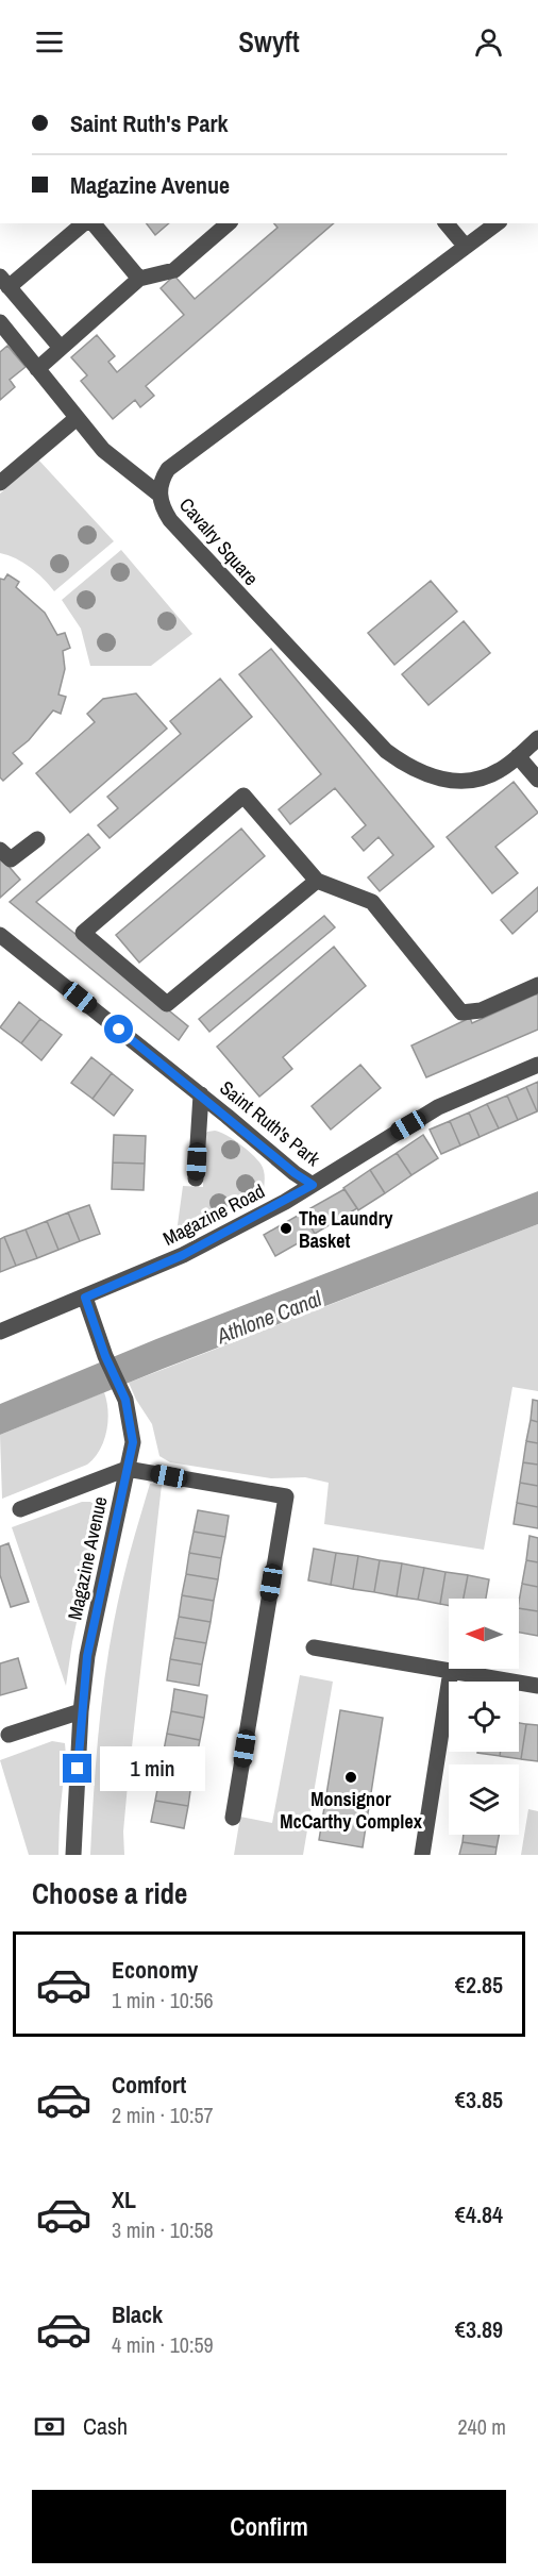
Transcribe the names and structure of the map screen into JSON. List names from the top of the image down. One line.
{"streets":{"street":["Cavalry Square","Saint Ruth's Park","Magazine Road","Magazine Avenue"]},"crossings":[["Saint Ruth's Park","Magazine Road"],["Magazine Road","Magazine Avenue"]],"water":["Athlone Canal"],"places":["The Laundry Basket","Monsignor McCarthy Complex"],"north":"left","page":{"header":"Swyft","banner":["Saint Ruth's Park","Magazine Avenue"],"bubble":"1 min","heading":"Choose a ride","list":[{"name":"Economy","note":"1 min · 10:56","value":"€2.85"},{"name":"Comfort","note":"2 min · 10:57","value":"€3.85"},{"name":"XL","note":"3 min · 10:58","value":"€4.84"},{"name":"Black","note":"4 min · 10:59","value":"€3.89"}],"pay":["Cash","240 m"],"buttons":"Confirm"}}
